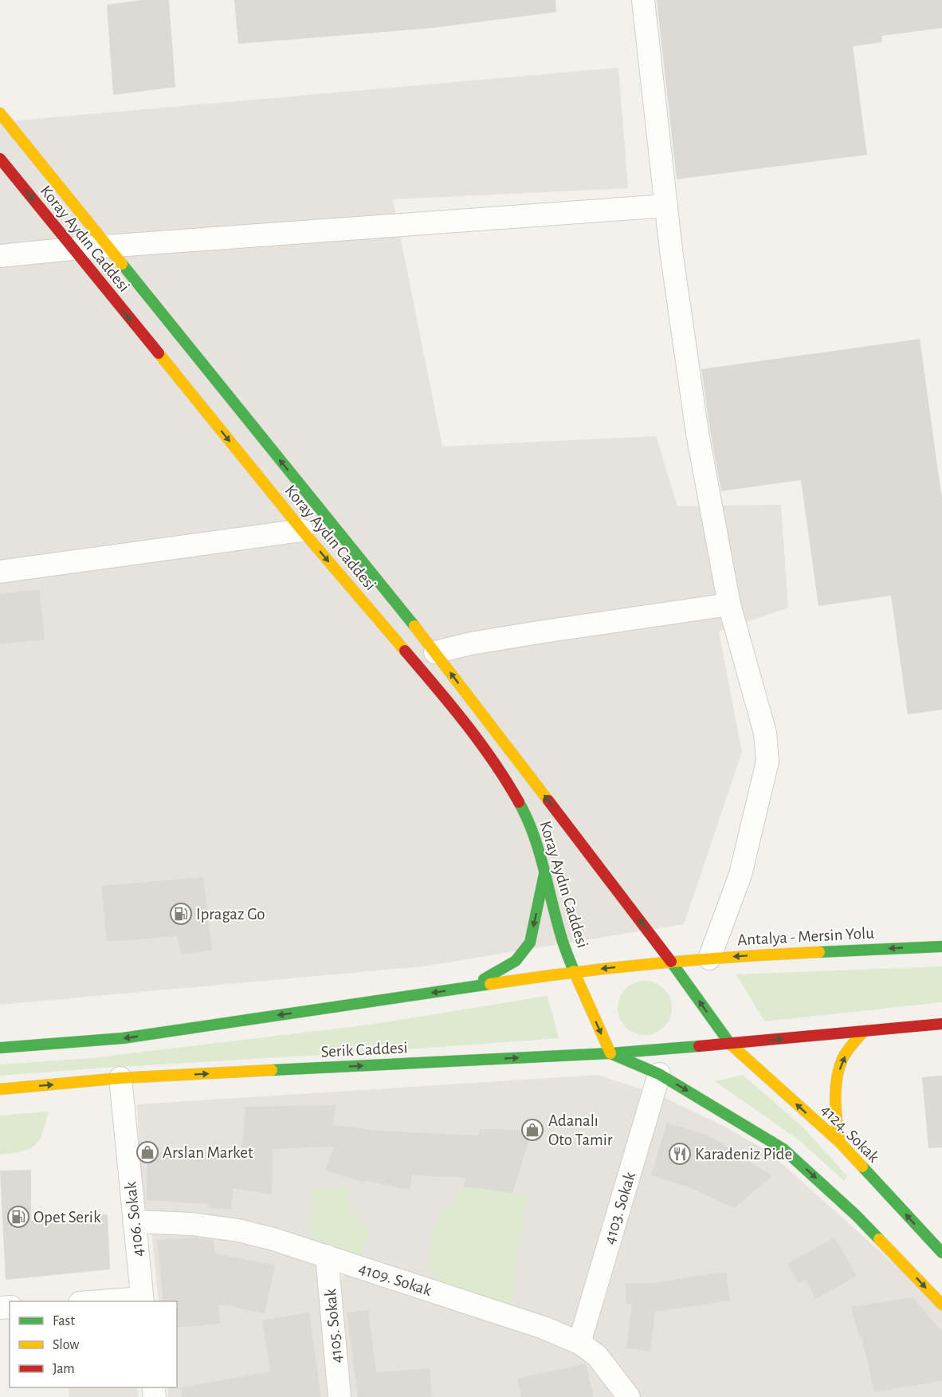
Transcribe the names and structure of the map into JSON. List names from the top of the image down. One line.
{"streets":{"main road":["Koray Aydın Caddesi","Antalya - Mersin Yolu","Serik Caddesi","4124. Sokak"],"street":["4103. Sokak","4106. Sokak","4109. Sokak","4105. Sokak"]},"crossings":[["Koray Aydın Caddesi","Serik Caddesi"],["Antalya - Mersin Yolu","4124. Sokak"],["Serik Caddesi","4124. Sokak"],["Serik Caddesi","4106. Sokak"],["4103. Sokak","4109. Sokak"],["4106. Sokak","4109. Sokak"],["4109. Sokak","4105. Sokak"]],"one_way":["Koray Aydın Caddesi","4124. Sokak"],"places":{"fuel station":["Ipragaz Go","Opet Serik"],"shop":["Adanalı Oto Tamir","Arslan Market"],"restaurant":["Karadeniz Pide"]},"legend":["Fast","Slow","Jam"]}
